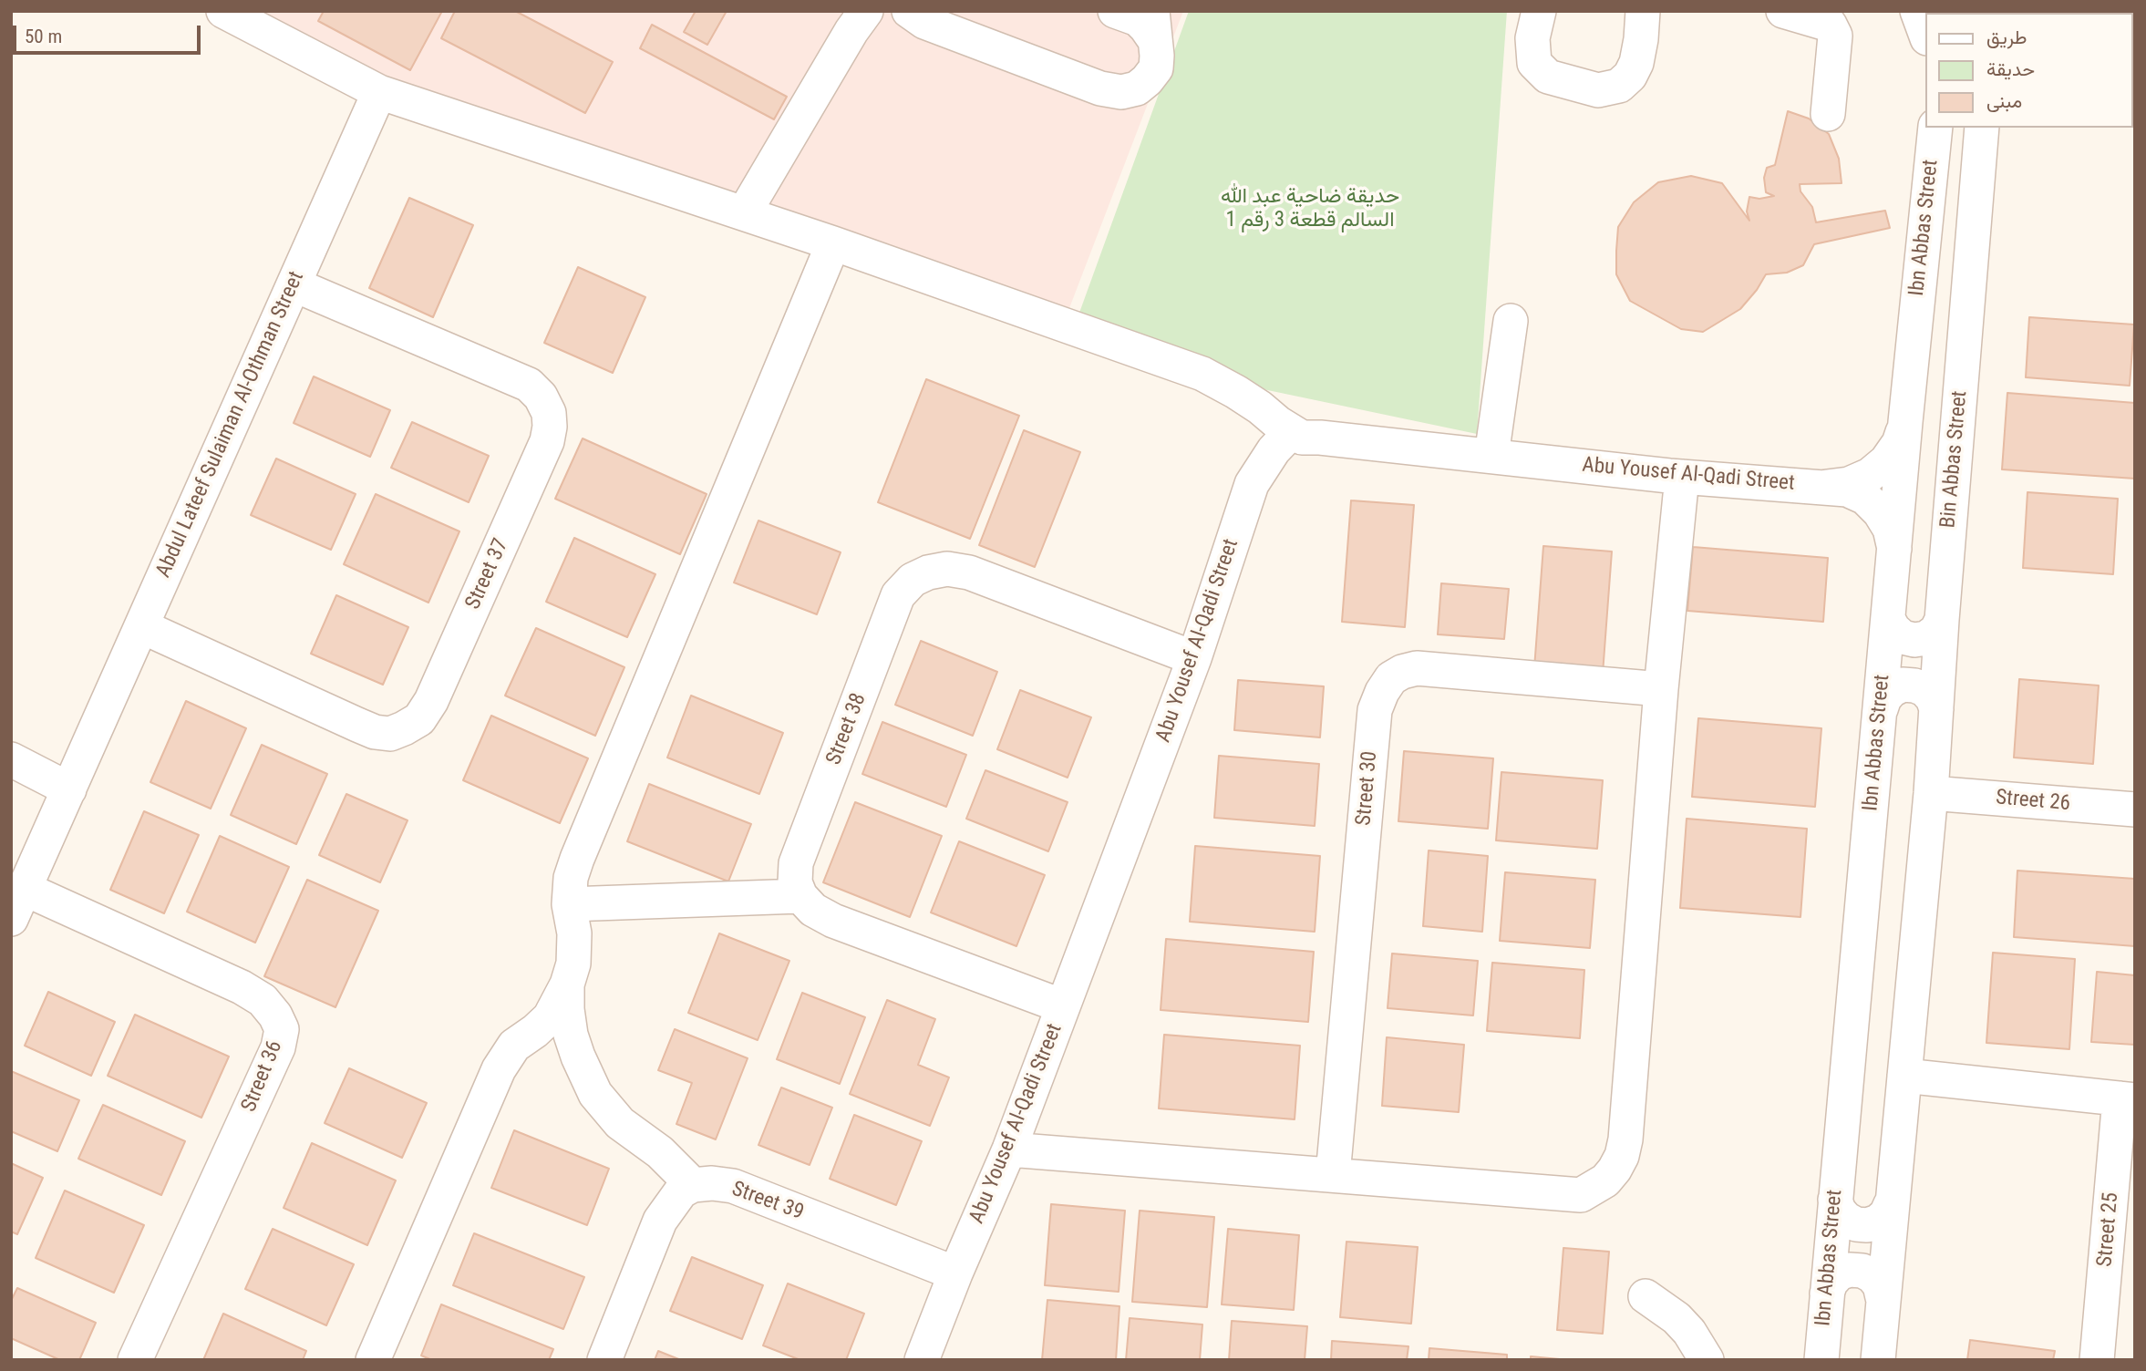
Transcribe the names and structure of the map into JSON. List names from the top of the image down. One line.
{"streets":{"street":["Ibn Abbas Street","Abdul Lateef Sulaiman Al-Othman Street","Bin Abbas Street","Abu Yousef Al-Qadi Street","Street 37","Street 38","Street 30","Street 26","Street 36","Street 39","Street 25"]},"crossings":[["Ibn Abbas Street","Abu Yousef Al-Qadi Street"],["Abdul Lateef Sulaiman Al-Othman Street","Street 37"],["Abdul Lateef Sulaiman Al-Othman Street","Street 36"],["Bin Abbas Street","Street 26"],["Abu Yousef Al-Qadi Street","Street 38"],["Abu Yousef Al-Qadi Street","Street 39"]],"parks":["حديقة ضاحية عبد الله السالم قطعة 3 رقم 1"],"legend":["طريق","حديقة","مبنى"],"scale_bar":"50 m"}
